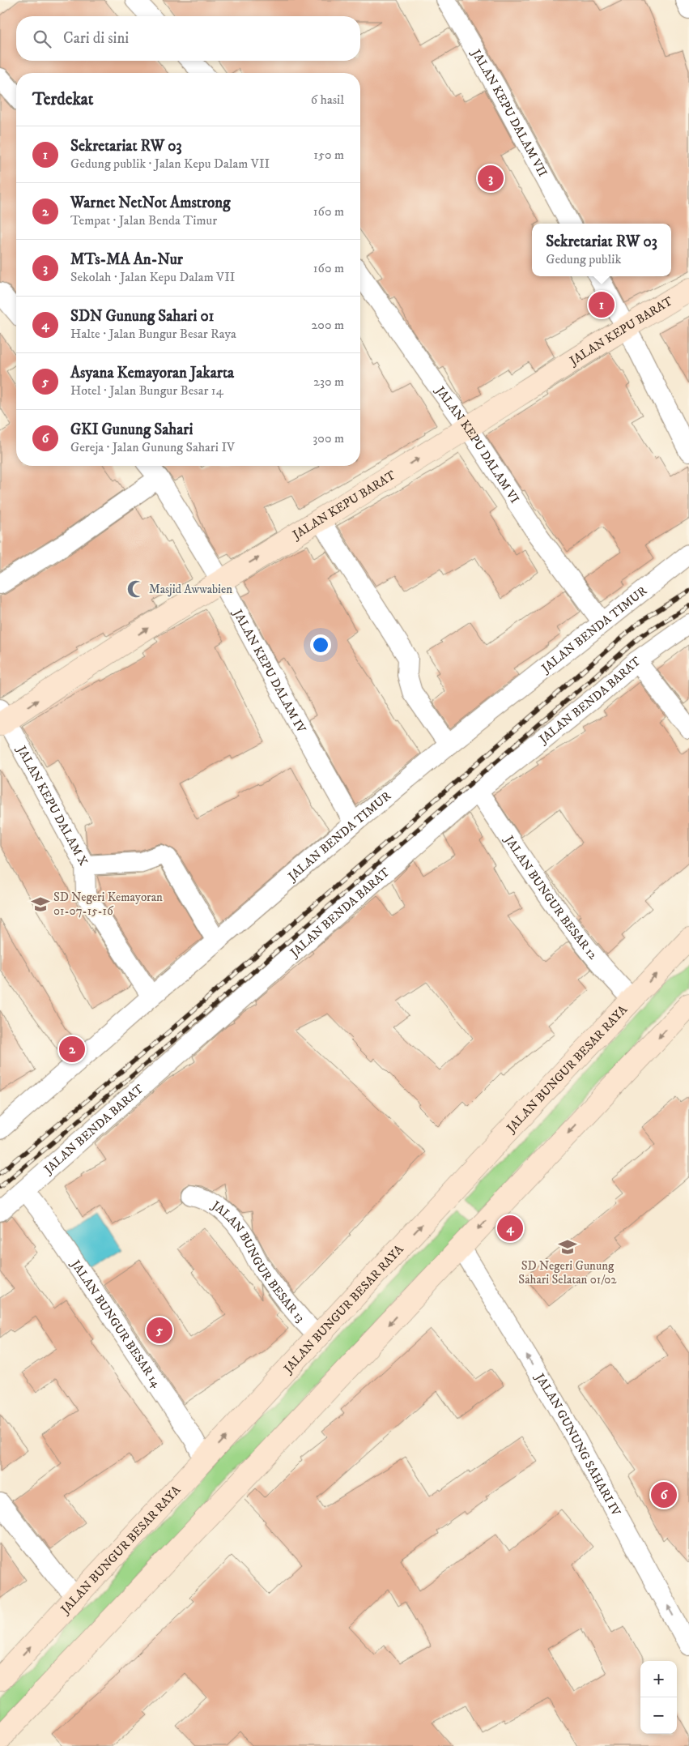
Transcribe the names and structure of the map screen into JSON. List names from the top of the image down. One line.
{"streets":{"main road":["JALAN KEPU BARAT","JALAN BUNGUR BESAR RAYA"],"street":["JALAN KEPU DALAM VII","JALAN KEPU DALAM VI","JALAN BENDA TIMUR","JALAN KEPU DALAM IV","JALAN BENDA BARAT","JALAN KEPU DALAM X","JALAN BUNGUR BESAR 12","JALAN BUNGUR BESAR 13","JALAN BUNGUR BESAR 14","JALAN GUNUNG SAHARI IV"]},"crossings":[["JALAN KEPU BARAT","JALAN KEPU DALAM VI"],["JALAN KEPU BARAT","JALAN KEPU DALAM IV"],["JALAN KEPU BARAT","JALAN KEPU DALAM X"],["JALAN KEPU DALAM VI","JALAN BENDA TIMUR"],["JALAN BENDA TIMUR","JALAN KEPU DALAM IV"],["JALAN BENDA TIMUR","JALAN KEPU DALAM X"],["JALAN BENDA BARAT","JALAN BUNGUR BESAR 12"],["JALAN BENDA BARAT","JALAN BUNGUR BESAR 14"],["JALAN BUNGUR BESAR 12","JALAN BUNGUR BESAR RAYA"],["JALAN BUNGUR BESAR RAYA","JALAN BUNGUR BESAR 13"],["JALAN BUNGUR BESAR RAYA","JALAN BUNGUR BESAR 14"]],"one_way":["JALAN KEPU BARAT","JALAN GUNUNG SAHARI IV"],"places":{"mosque":["Masjid Awwabien"],"school or university":["SD Negeri Kemayoran 01-07-15-16","SD Negeri Gunung Sahari Selatan 01/02"]},"page":{"search":"Cari di sini","heading":["Terdekat","6 hasil"],"list":[{"mark":"1","name":"Sekretariat RW 03","note":"Gedung publik · Jalan Kepu Dalam VII","value":"150 m"},{"mark":"2","name":"Warnet NetNot Amstrong","note":"Tempat · Jalan Benda Timur","value":"160 m"},{"mark":"3","name":"MTs-MA An-Nur","note":"Sekolah · Jalan Kepu Dalam VII","value":"160 m"},{"mark":"4","name":"SDN Gunung Sahari 01","note":"Halte · Jalan Bungur Besar Raya","value":"200 m"},{"mark":"5","name":"Asyana Kemayoran Jakarta","note":"Hotel · Jalan Bungur Besar 14","value":"230 m"},{"mark":"6","name":"GKI Gunung Sahari","note":"Gereja · Jalan Gunung Sahari IV","value":"300 m"}],"pins":["3","1","2","4","5","6"],"popup":["Sekretariat RW 03","Gedung publik"],"map_buttons":["+","−"]}}
